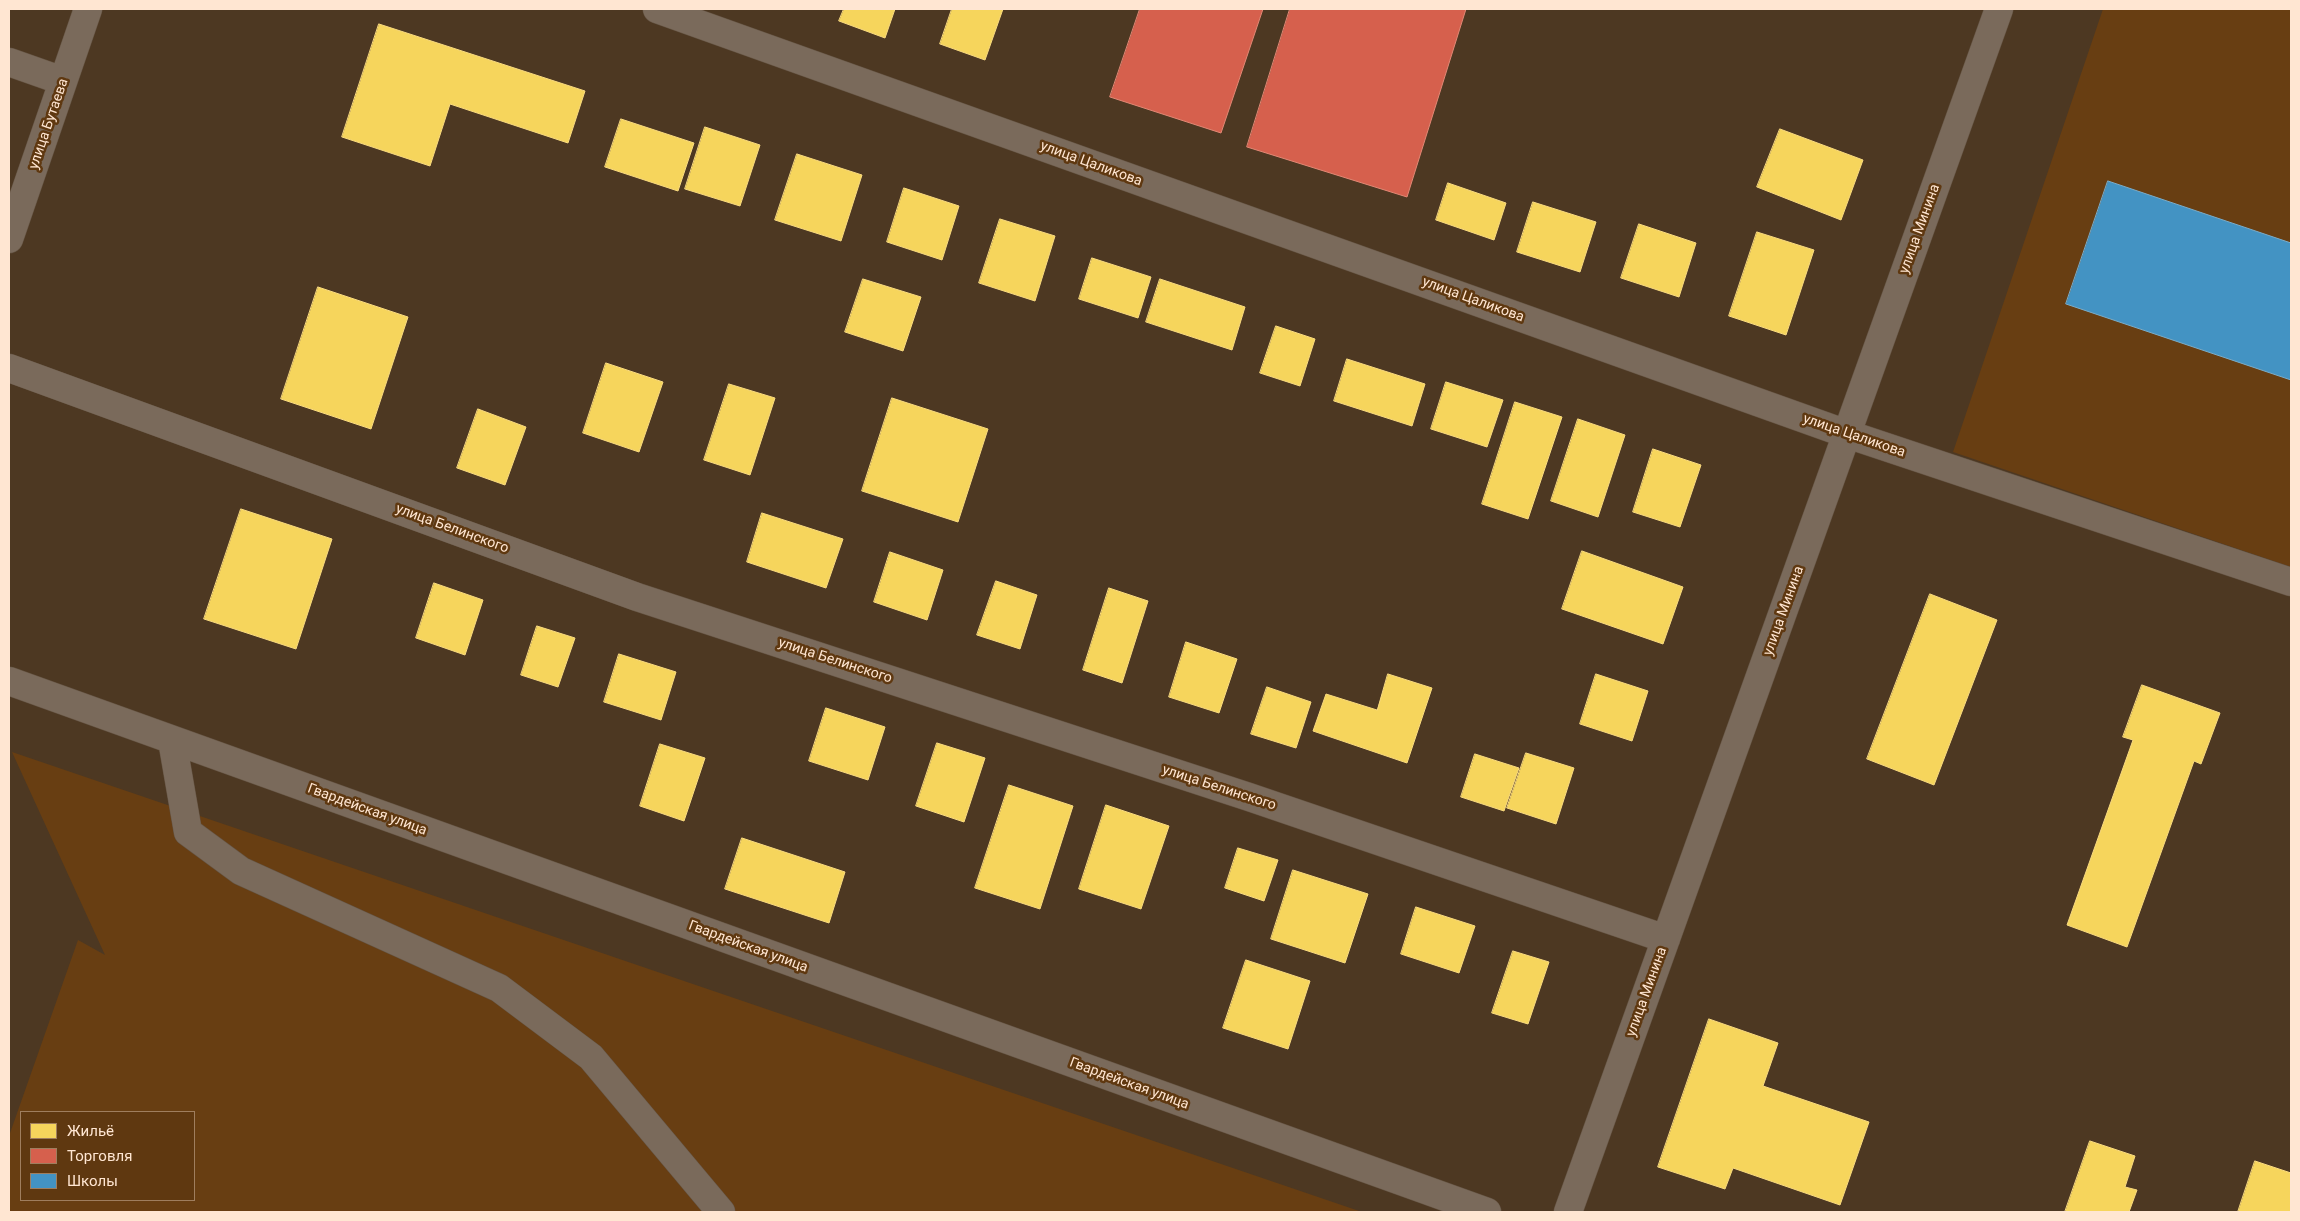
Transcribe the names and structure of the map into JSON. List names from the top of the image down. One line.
{"streets":{"street":["улица Бутаева","улица Цаликова","улица Минина","улица Белинского","Гвардейская улица"]},"crossings":[["улица Цаликова","улица Минина"],["улица Минина","улица Белинского"]],"legend":["Жильё","Торговля","Школы"]}
